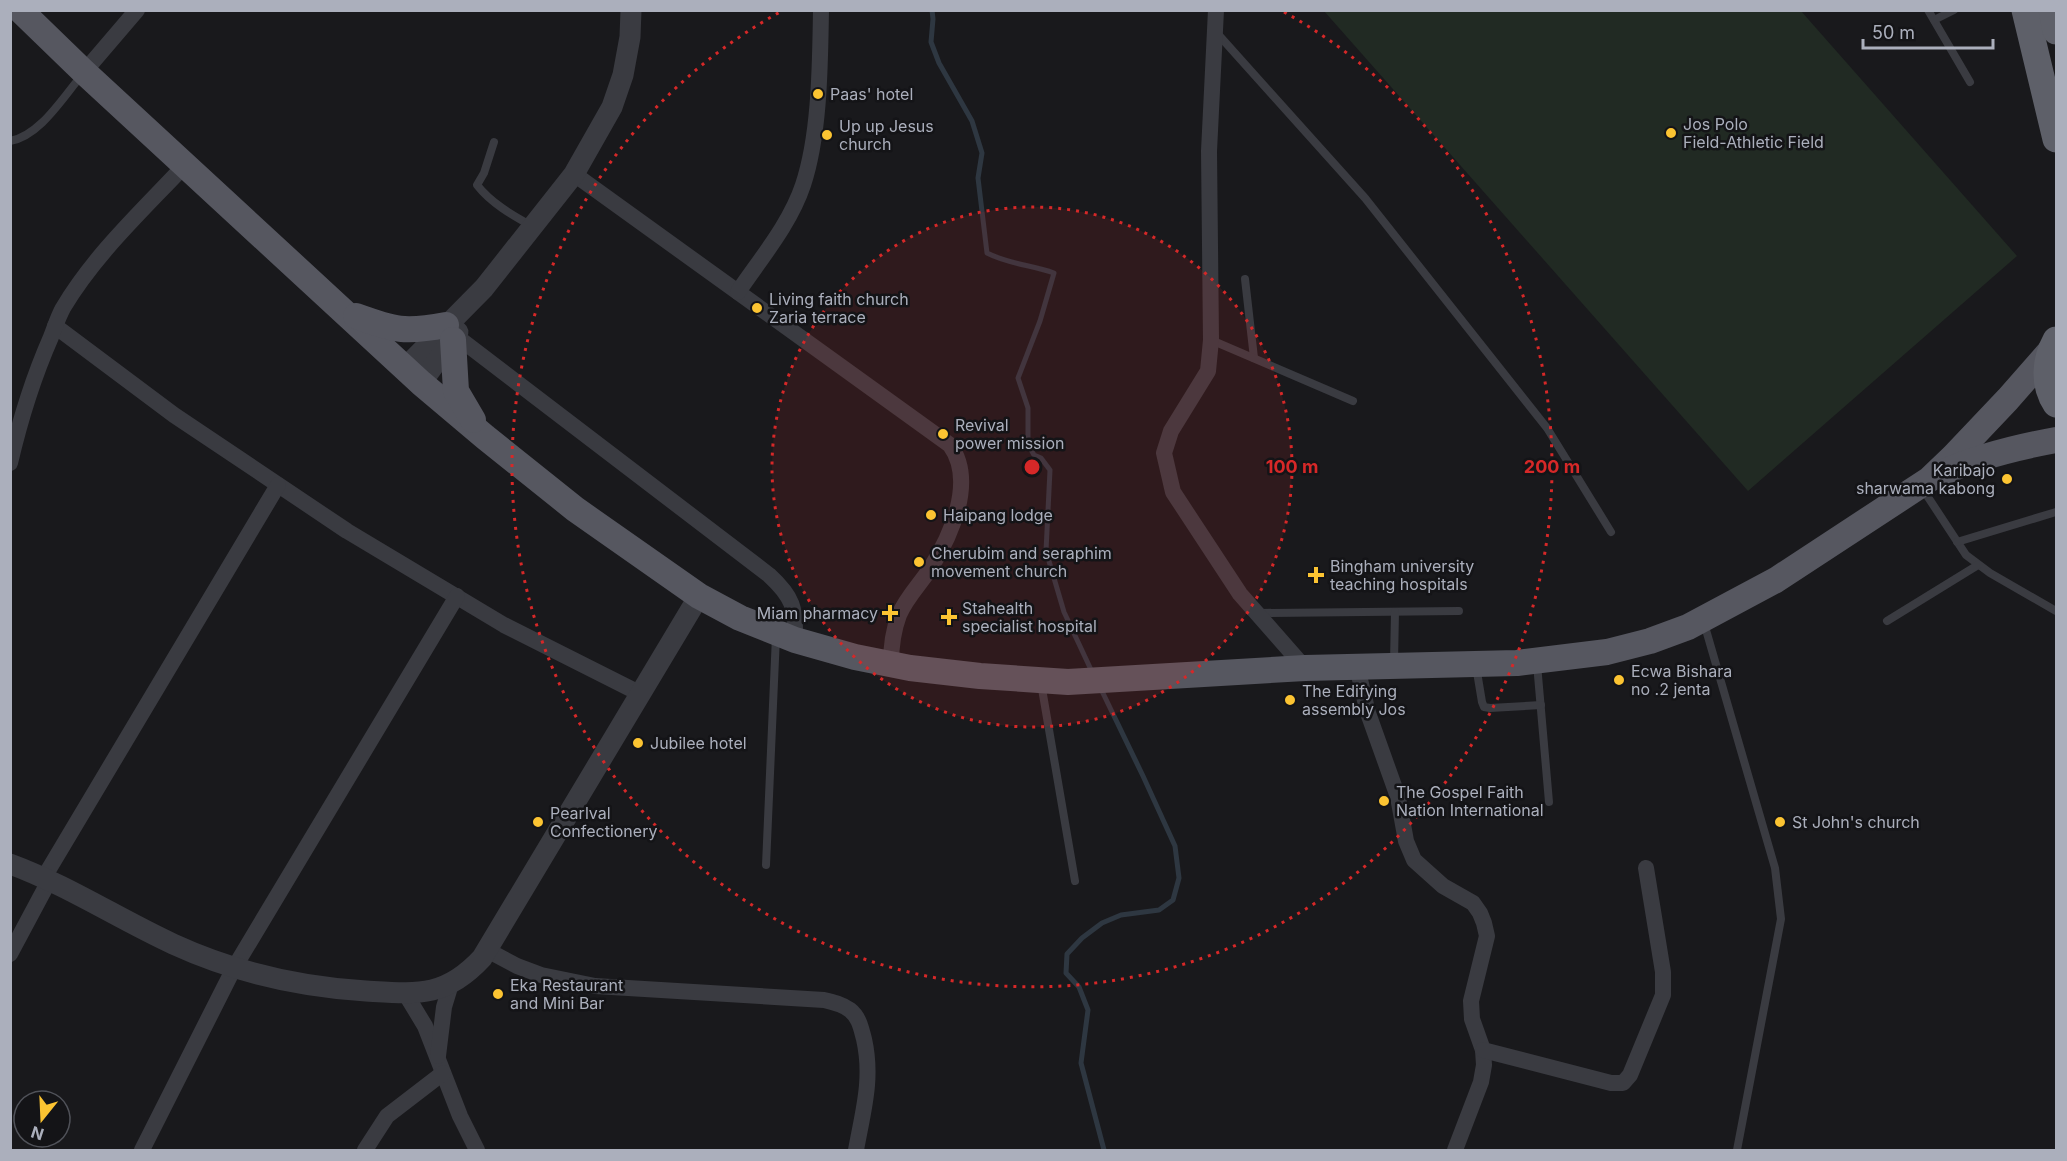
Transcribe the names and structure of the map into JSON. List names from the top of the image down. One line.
{"places":{"other":["Paas' hotel","Jos Polo Field-Athletic Field","Up up Jesus church","Living faith church Zaria terrace","Revival power mission","Karibajo sharwama kabong","Haipang lodge","Cherubim and seraphim movement church","Ecwa Bishara no .2 jenta","The Edifying assembly Jos","Jubilee hotel","The Gospel Faith Nation International","Pearlval Confectionery","St John's church","Eka Restaurant and Mini Bar"],"health":["Bingham university teaching hospitals","Miam pharmacy","Stahealth specialist hospital"]},"scale_bar":"50 m","north":"bottom","rings":["100 m","200 m"]}
